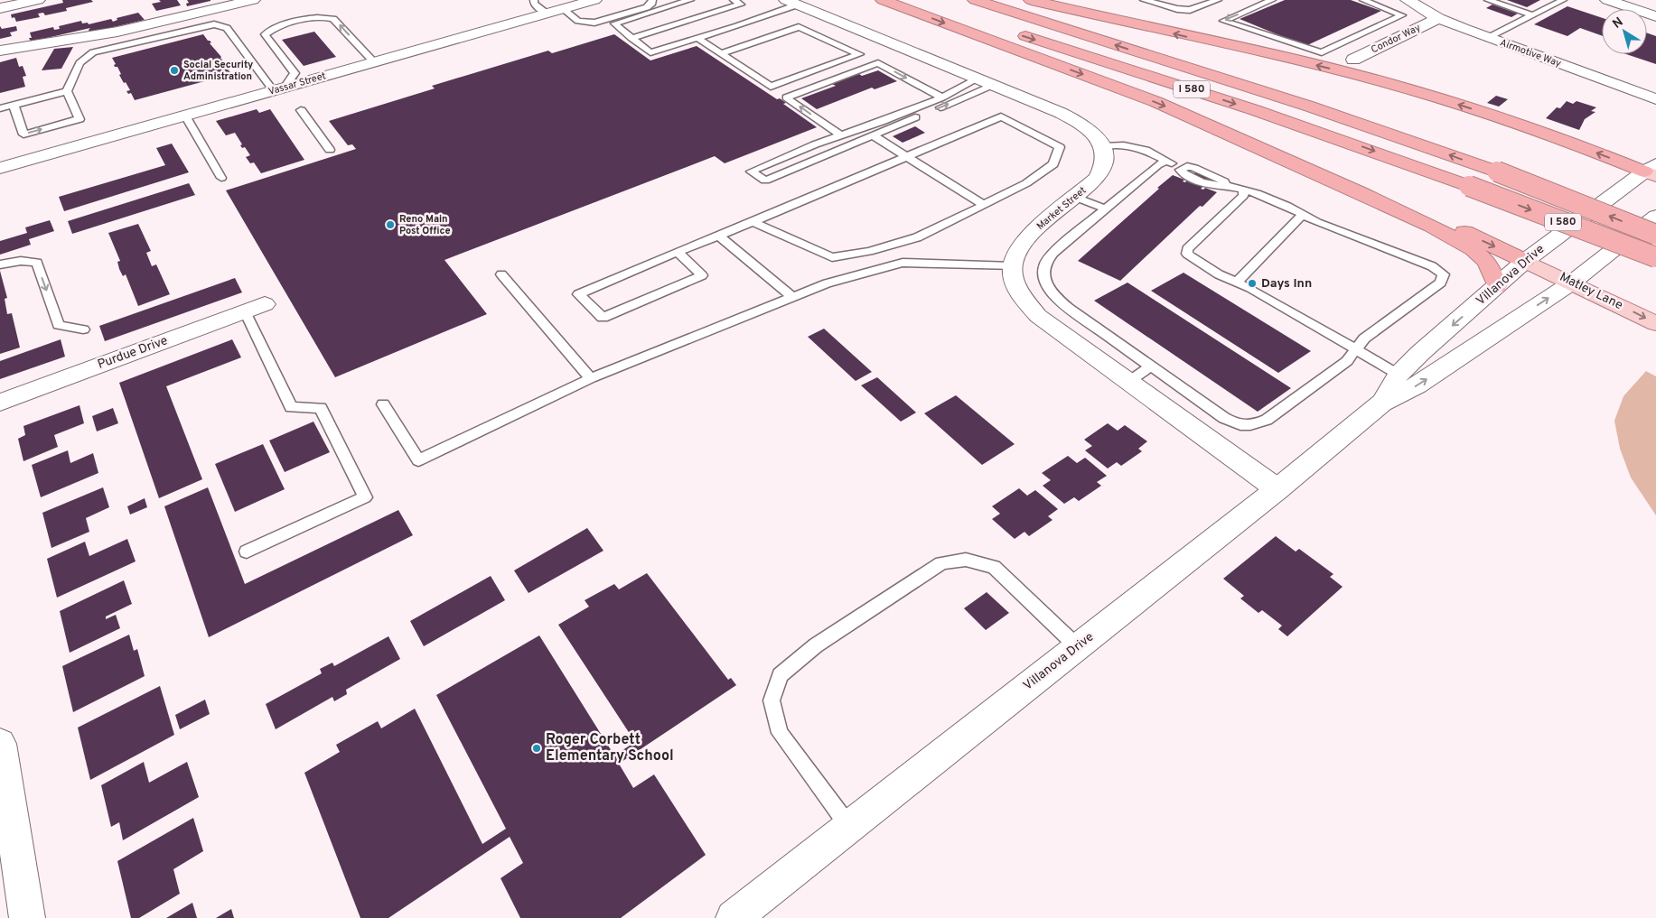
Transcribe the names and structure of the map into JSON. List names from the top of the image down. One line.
{"streets":{"highway":["I 580"],"main road":["Matley Lane"],"street":["Condor Way","Airmotive Way","Vassar Street","Market Street","Villanova Drive","Purdue Drive"]},"crossings":[["Condor Way","Airmotive Way"],["Market Street","Villanova Drive"],["Villanova Drive","Matley Lane"]],"one_way":["Matley Lane"],"places":["Social Security Administration","Reno Main Post Office","Days Inn","Roger Corbett Elementary School"],"north":"top left"}
